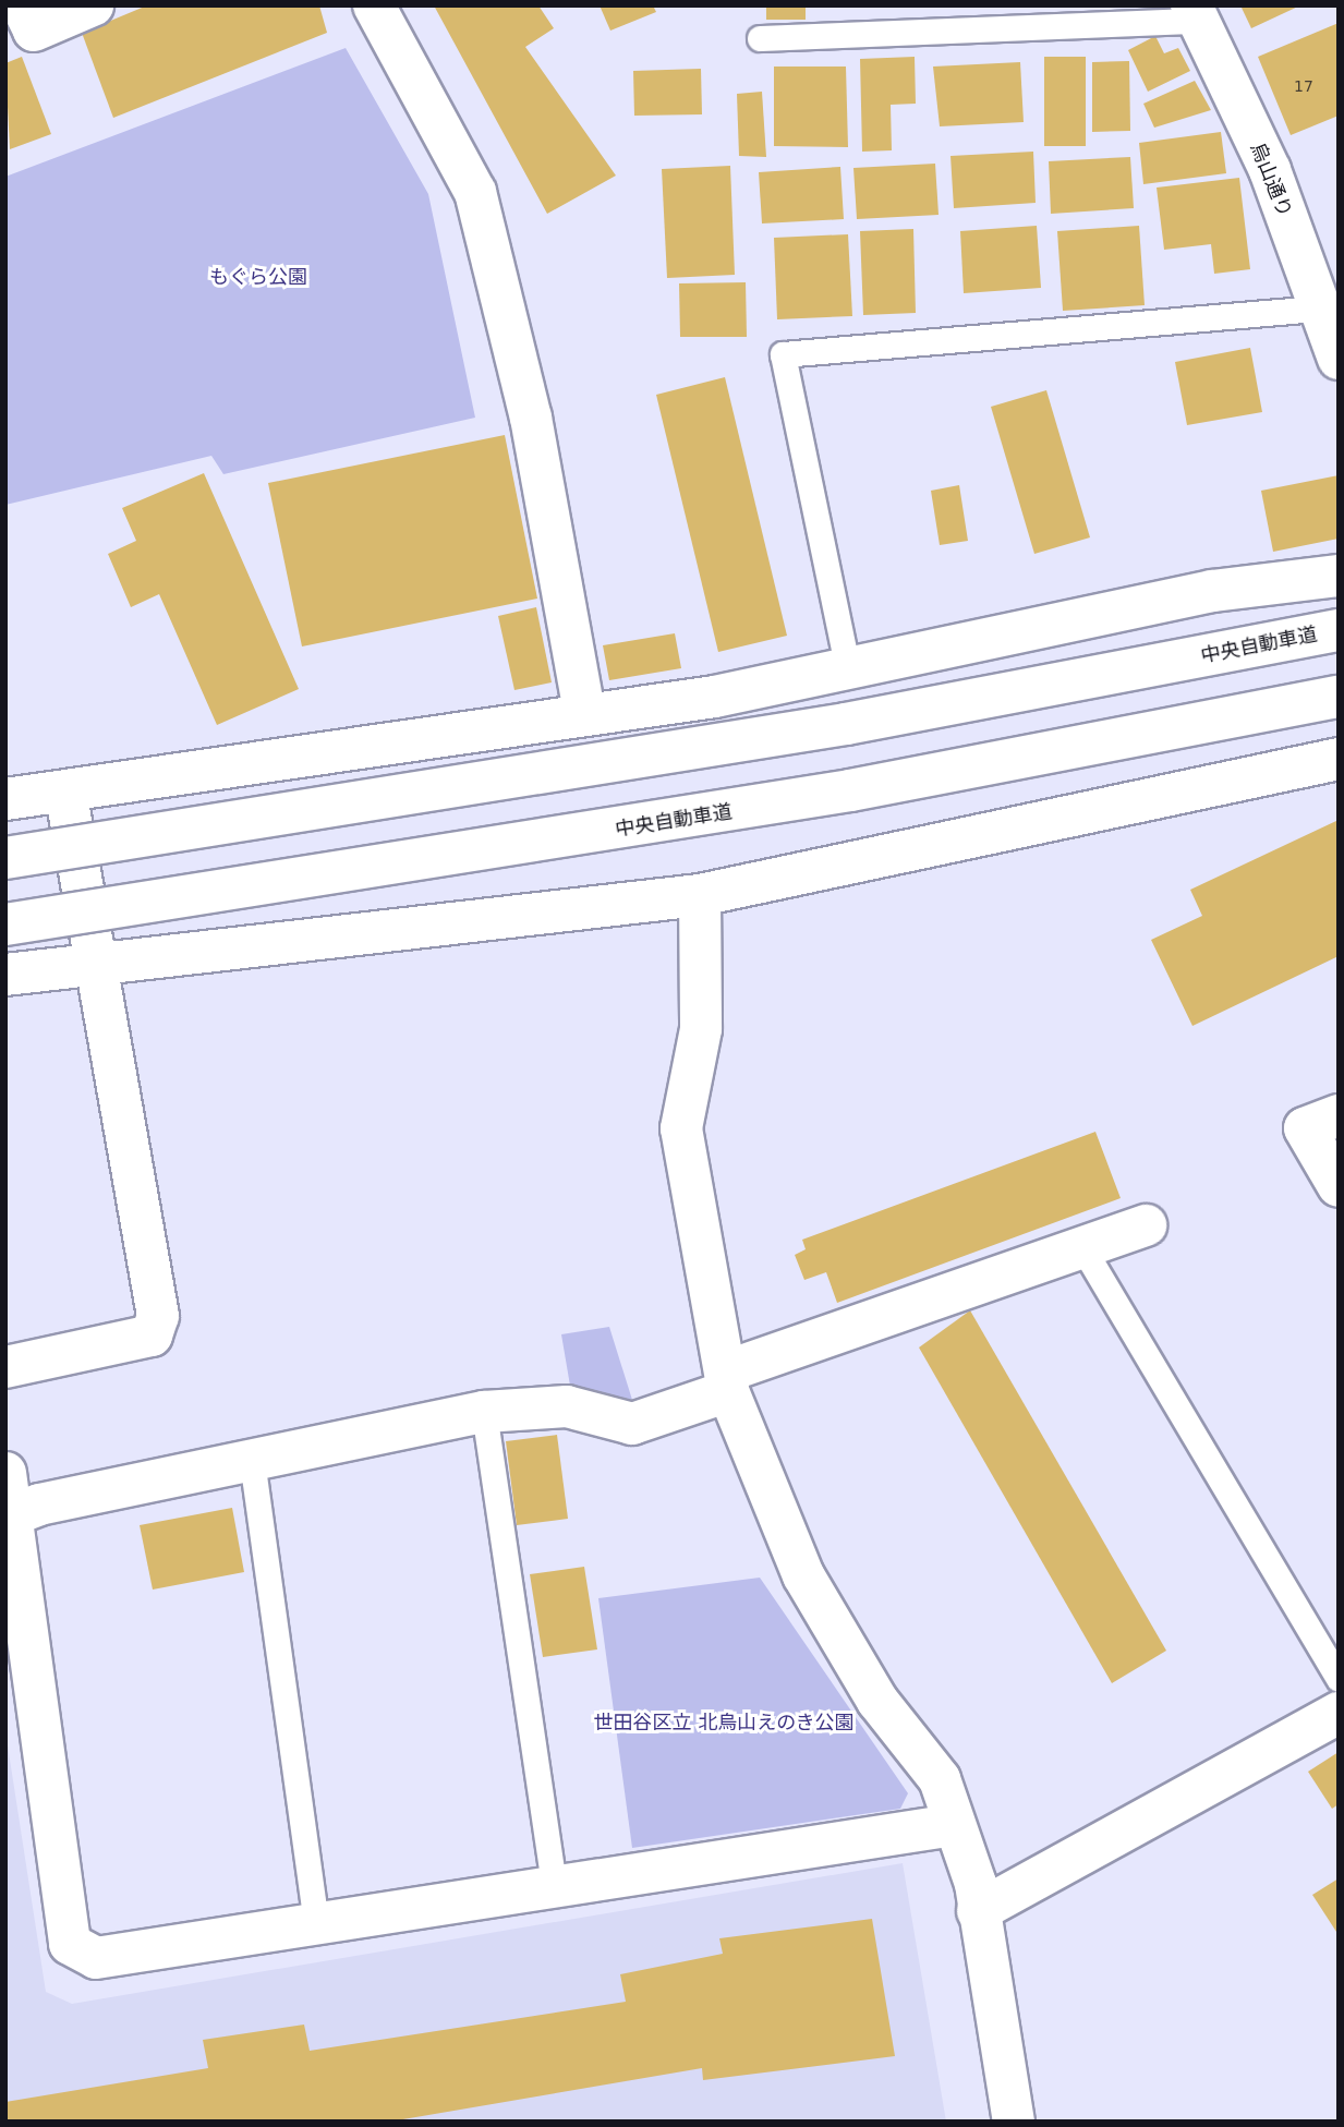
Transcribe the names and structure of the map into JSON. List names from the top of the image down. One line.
{"streets":{"main road":["烏山通り","中央自動車道"]},"parks":["もぐら公園","世田谷区立 北烏山えのき公園"],"house_numbers":["17"]}
